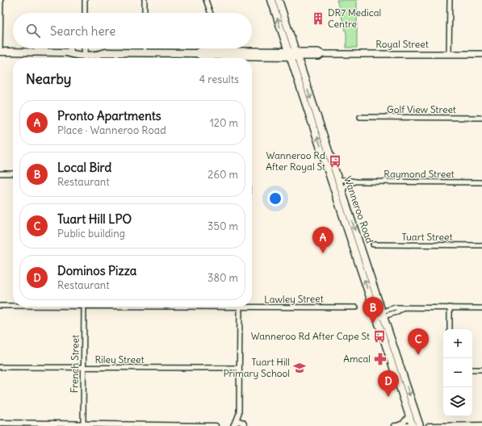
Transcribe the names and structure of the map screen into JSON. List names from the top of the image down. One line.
{"streets":{"main road":["Royal Street","Wanneroo Road"],"street":["Golf View Street","Raymond Street","Tuart Street","Lawley Street","Riley Street","French Street"]},"crossings":[["Royal Street","Wanneroo Road"],["Raymond Street","Wanneroo Road"],["Riley Street","French Street"]],"places":{"building":["DR7 Medical Centre"],"bus stop":["Wanneroo Rd After Royal St","Wanneroo Rd After Cape St"],"pharmacy":["Amcal"],"school or university":["Tuart Hill Primary School"]},"page":{"search":"Search here","heading":["Nearby","4 results"],"list":[{"mark":"A","name":"Pronto Apartments","note":"Place · Wanneroo Road","value":"120 m"},{"mark":"B","name":"Local Bird","note":"Restaurant","value":"260 m"},{"mark":"C","name":"Tuart Hill LPO","note":"Public building","value":"350 m"},{"mark":"D","name":"Dominos Pizza","note":"Restaurant","value":"380 m"}],"pins":["A","B","C","D"],"map_buttons":["+","−"]}}
